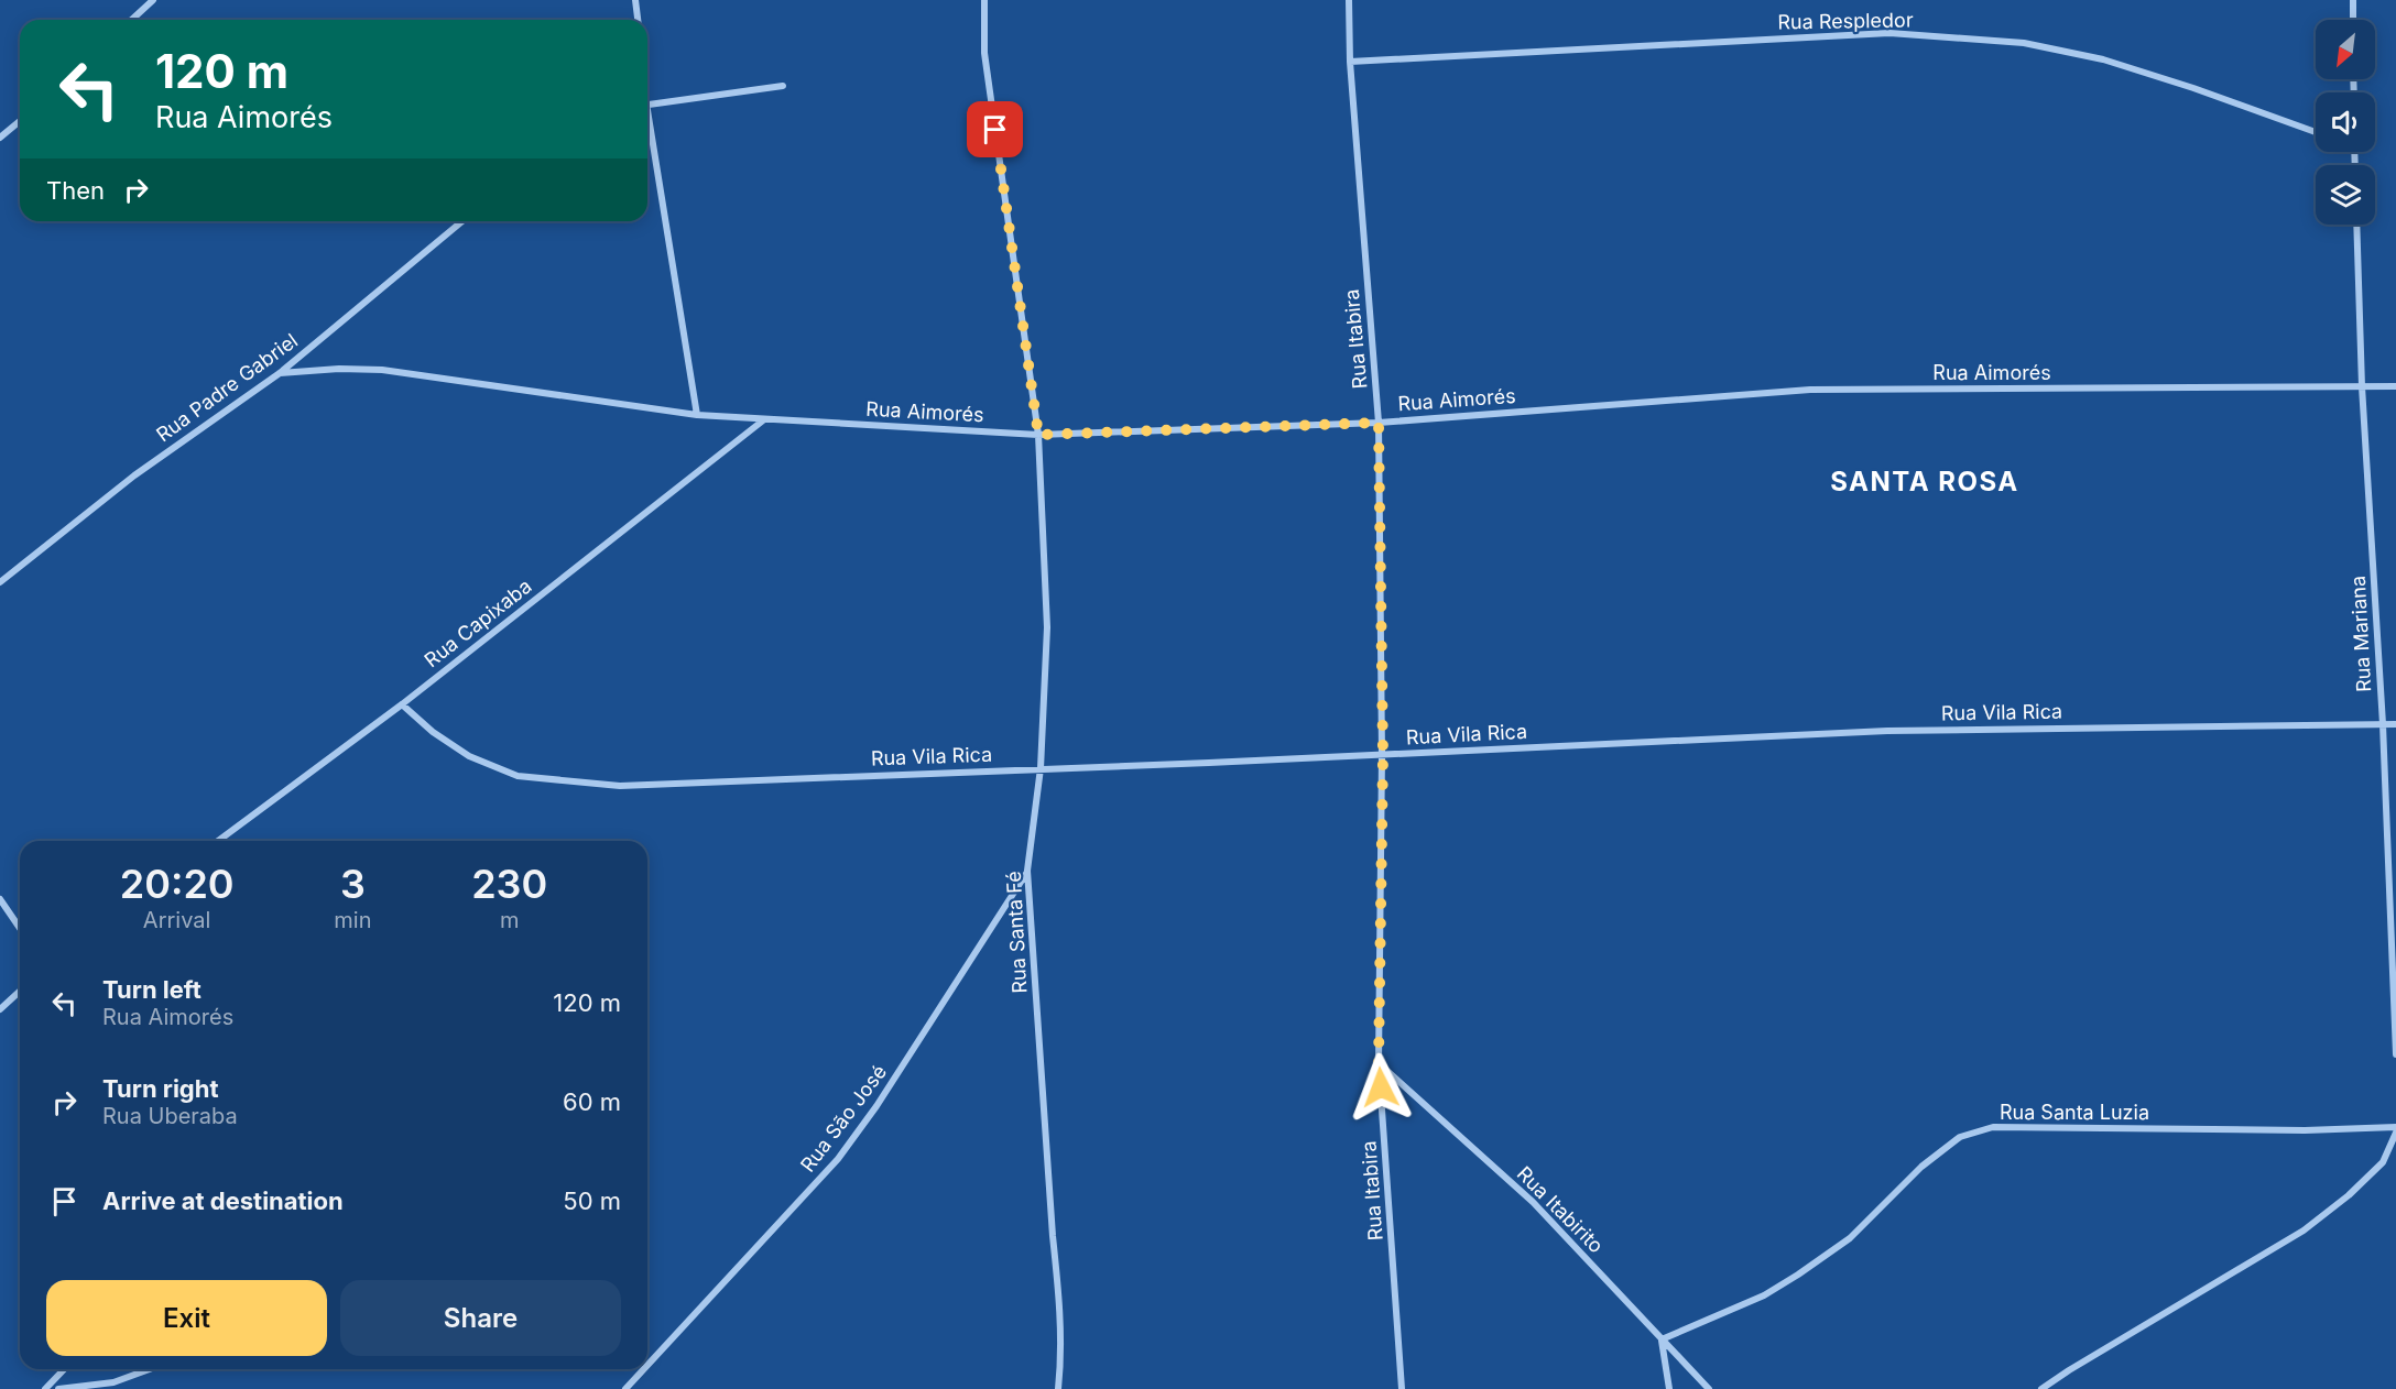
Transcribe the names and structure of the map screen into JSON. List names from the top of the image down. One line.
{"streets":{"street":["Rua Respledor","Rua Itabira","Rua Aimorés","Rua Padre Gabriel","Rua Capixaba","Rua Mariana","Rua Vila Rica","Rua Santa Fé","Rua Santa Luzia","Rua São José","Rua Itabirito"]},"crossings":[["Rua Respledor","Rua Itabira"],["Rua Itabira","Rua Aimorés"],["Rua Itabira","Rua Vila Rica"],["Rua Itabira","Rua Itabirito"],["Rua Aimorés","Rua Padre Gabriel"],["Rua Aimorés","Rua Capixaba"],["Rua Aimorés","Rua Mariana"],["Rua Aimorés","Rua Santa Fé"],["Rua Capixaba","Rua Vila Rica"],["Rua Mariana","Rua Vila Rica"],["Rua Vila Rica","Rua Santa Fé"],["Rua Santa Fé","Rua São José"],["Rua Santa Luzia","Rua Itabirito"]],"districts":["SANTA ROSA"],"north":"bottom left","page":{"turn":["120 m","Rua Aimorés"],"then":"Then","eta":["20:20","Arrival","3","min","230","m"],"list":[{"name":"Turn left","note":"Rua Aimorés","value":"120 m"},{"name":"Turn right","note":"Rua Uberaba","value":"60 m"},{"name":"Arrive at destination","value":"50 m"}],"buttons":["Exit","Share"]}}
